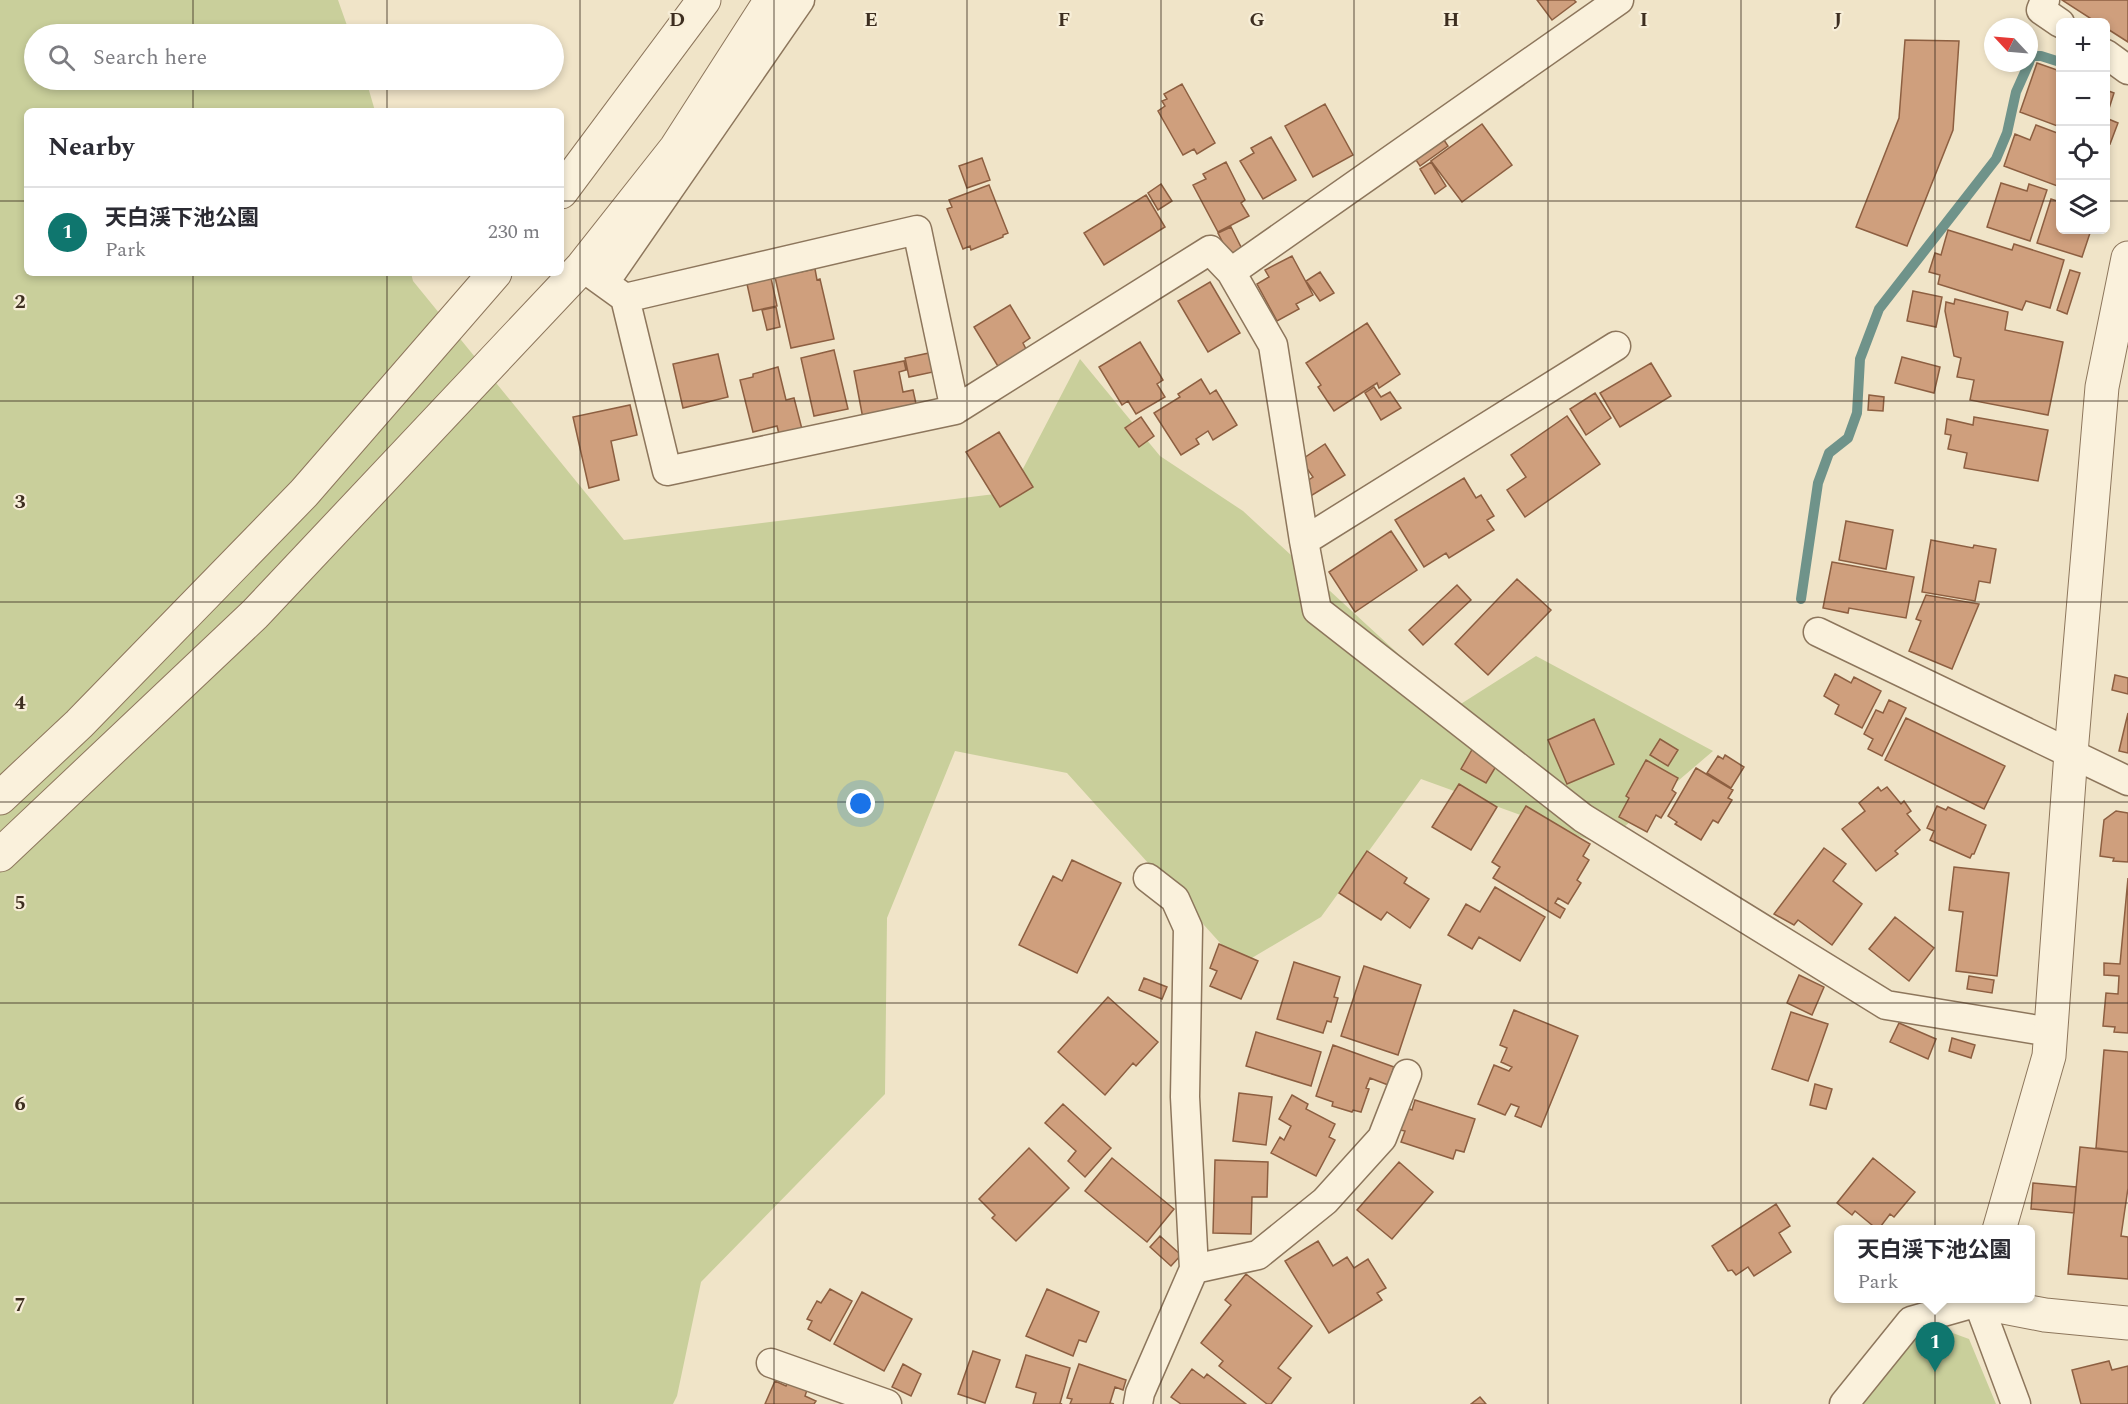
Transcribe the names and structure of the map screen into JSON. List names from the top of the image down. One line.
{"north":"top left","page":{"map_buttons":["+","−"],"search":"Search here","heading":"Nearby","list":[{"mark":"1","name":"天白渓下池公園","note":"Park","value":"230 m"}],"popup":["天白渓下池公園","Park"],"pins":"1"},"grid":{"columns":["D","E","F","G","H","I","J"],"rows":["2","3","4","5","6","7"]}}
